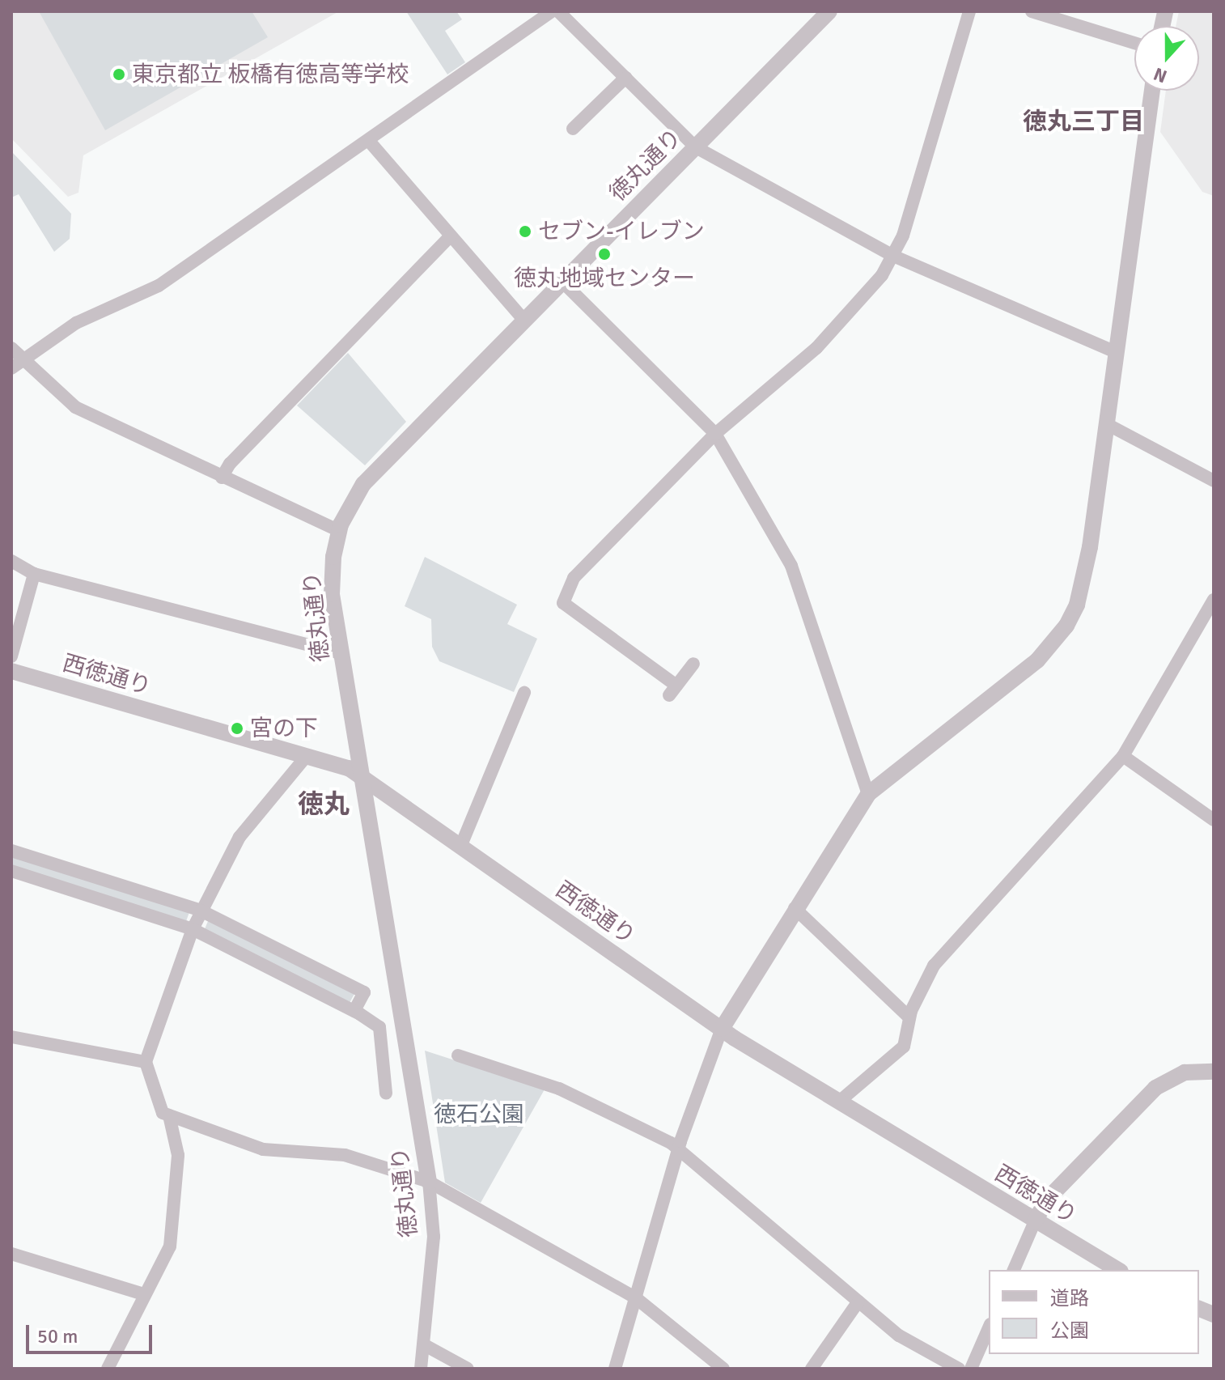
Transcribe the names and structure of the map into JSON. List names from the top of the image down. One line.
{"streets":{"street":["徳丸通り","西徳通り"]},"crossings":[["徳丸通り","西徳通り"]],"districts":["徳丸三丁目","徳丸"],"parks":["徳石公園"],"places":["東京都立 板橋有徳高等学校","セブン-イレブン","徳丸地域センター","宮の下"],"legend":["道路","公園"],"scale_bar":"50 m","north":"bottom"}
